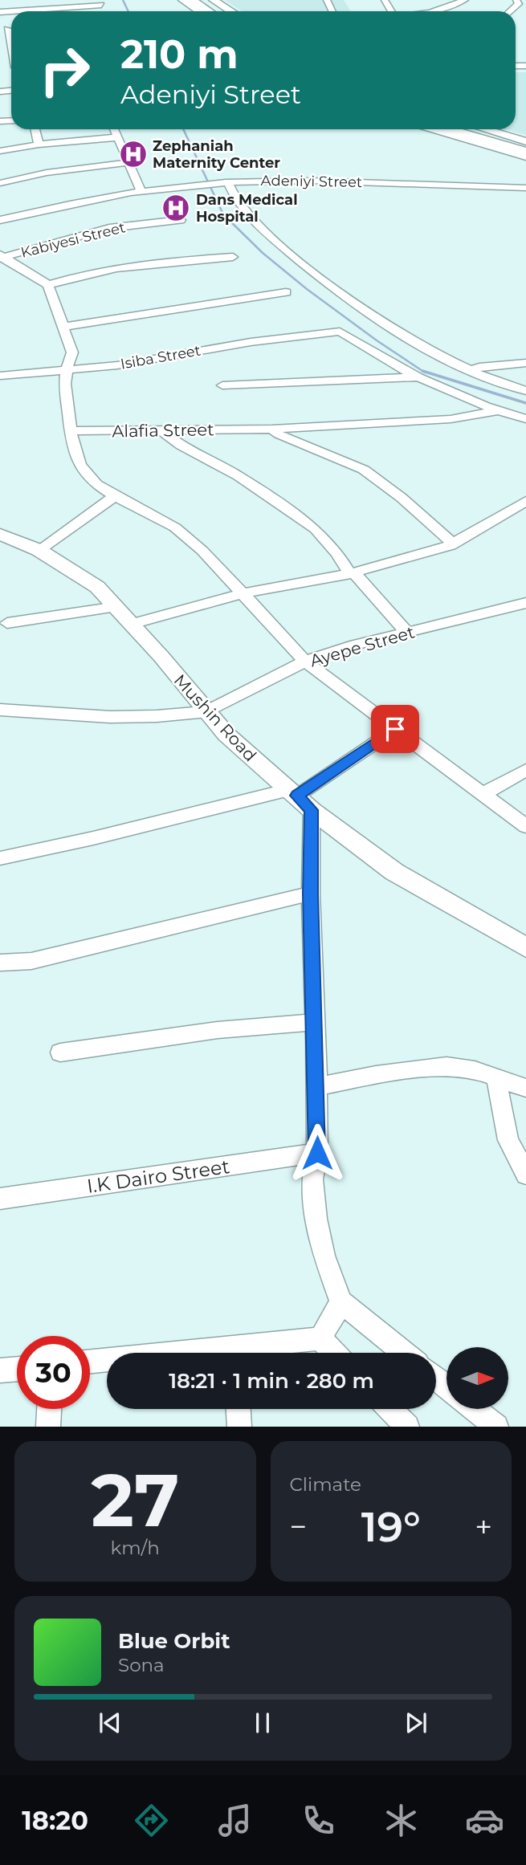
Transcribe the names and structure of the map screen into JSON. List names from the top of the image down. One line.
{"streets":{"main road":["Mushin Road"],"street":["Adeniyi Street","Kabiyesi Street","Isiba Street","Alafia Street","Ayepe Street","I.K Dairo Street"]},"crossings":[["Isiba Street","Alafia Street"],["Ayepe Street","Mushin Road"]],"places":{"hospital":["Zephaniah Maternity Center","Dans Medical Hospital"]},"north":"right","page":{"turn":["210 m","Adeniyi Street"],"limit":"30","trip":"18:21 · 1 min · 280 m","tile":[["27","km/h"],"Climate"],"heat":["−","19°","+"],"song":["Blue Orbit","Sona"],"tabs":"18:20"}}
